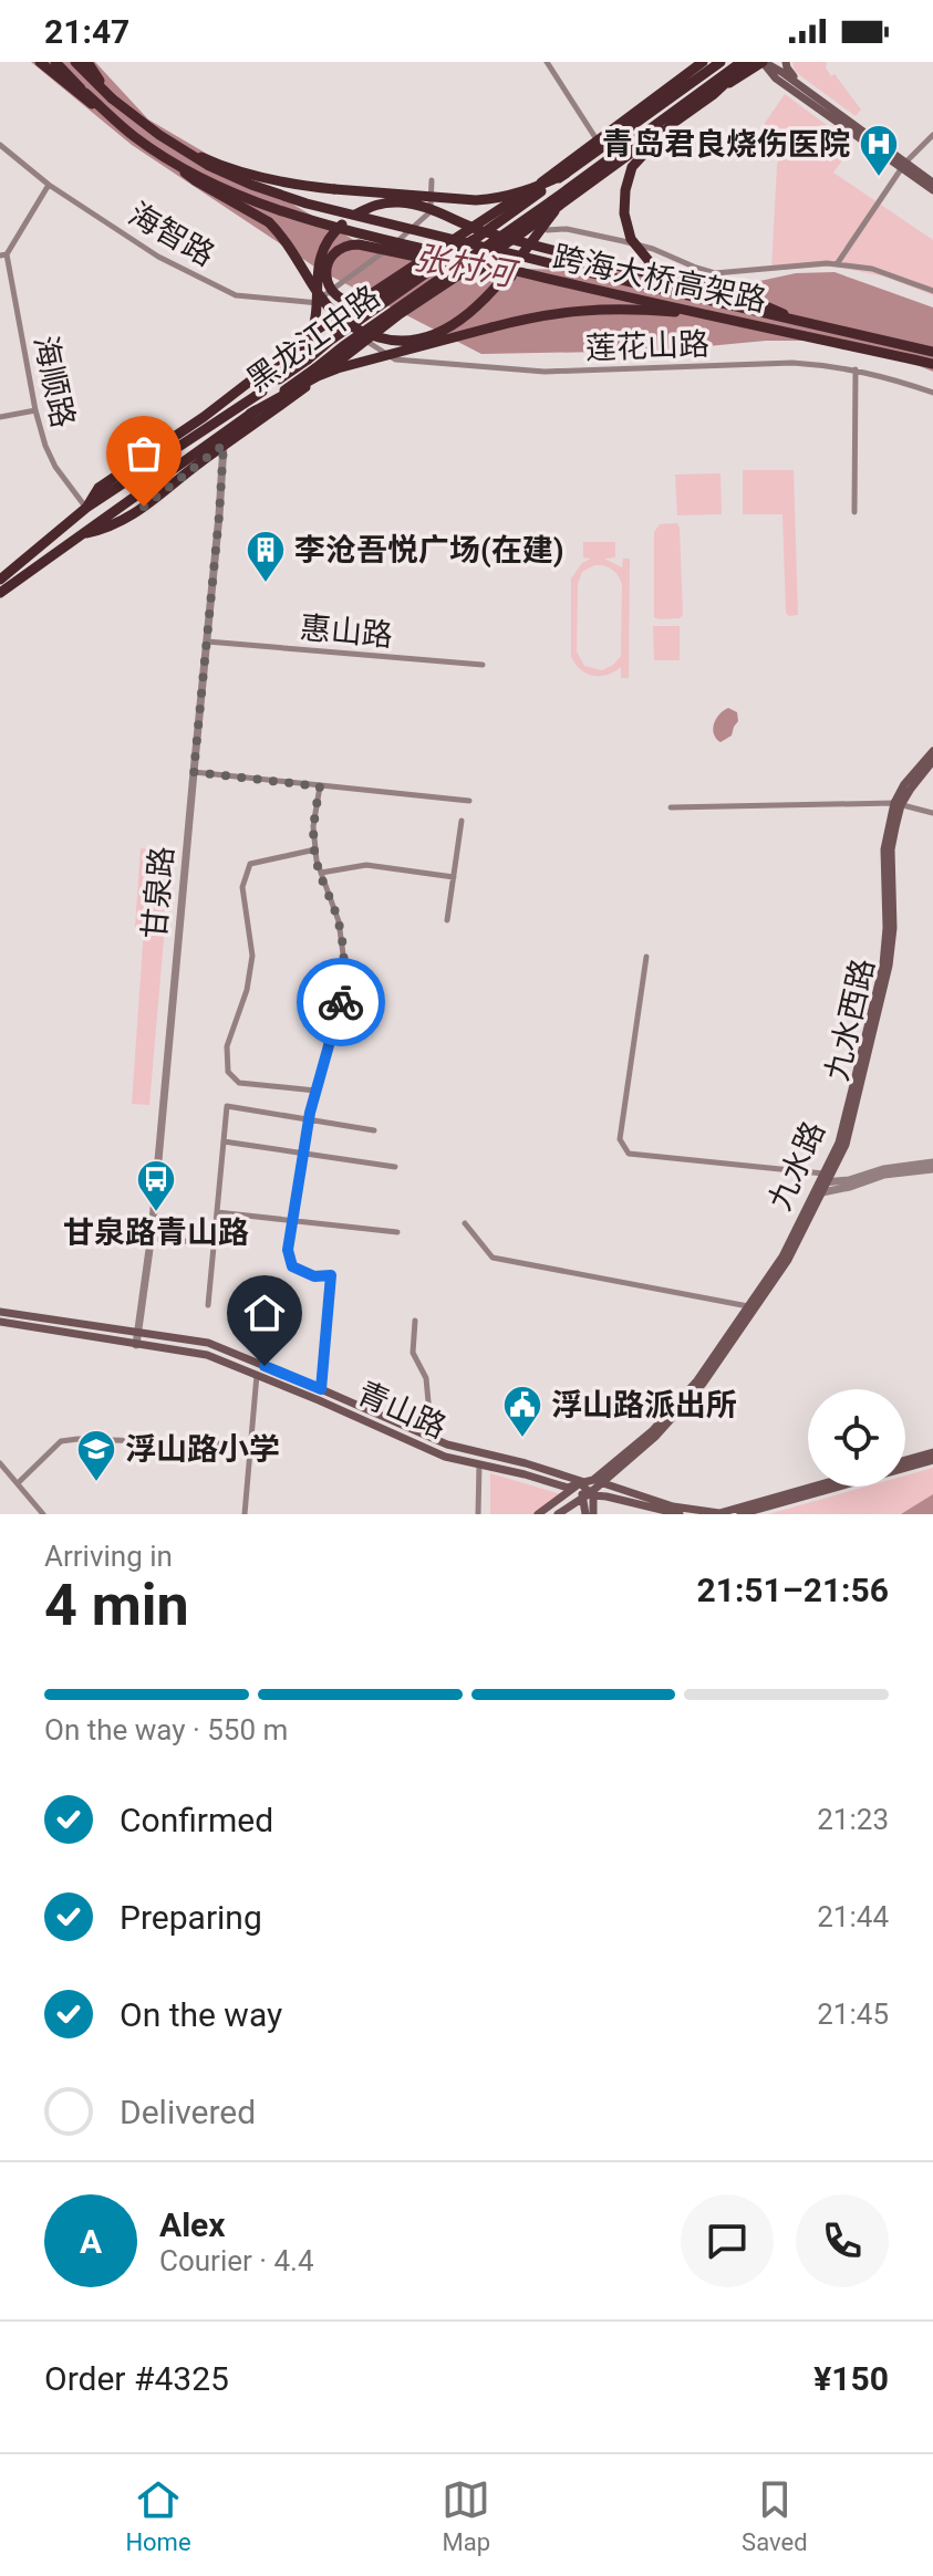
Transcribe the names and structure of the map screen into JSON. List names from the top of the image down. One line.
{"streets":{"highway":["跨海大桥高架路","黑龙江中路"],"main road":["九水西路","九水路","青山路"],"street":["海智路","莲花山路","海顺路","惠山路","甘泉路"]},"crossings":[["海智路","黑龙江中路"],["黑龙江中路","莲花山路"],["黑龙江中路","海顺路"],["黑龙江中路","甘泉路"],["惠山路","甘泉路"],["甘泉路","青山路"],["九水西路","九水路"],["九水西路","青山路"],["九水路","青山路"]],"water":["张村河"],"places":{"hospital":["青岛君良烧伤医院"],"building":["李沧吾悦广场(在建)"],"bus stop":["甘泉路青山路"],"public building":["浮山路派出所"],"school or university":["浮山路小学"]},"page":{"status":"21:47","heading":["4 min","Arriving in","21:51–21:56"],"panel":["Alex","Courier · 4.4","Order #4325","¥150"],"bar":"On the way · 550 m","list":[["Confirmed","21:23"],["Preparing","21:44"],["On the way","21:45"],"Delivered"],"round":"A","tabs":["Home","Map","Saved"]}}
